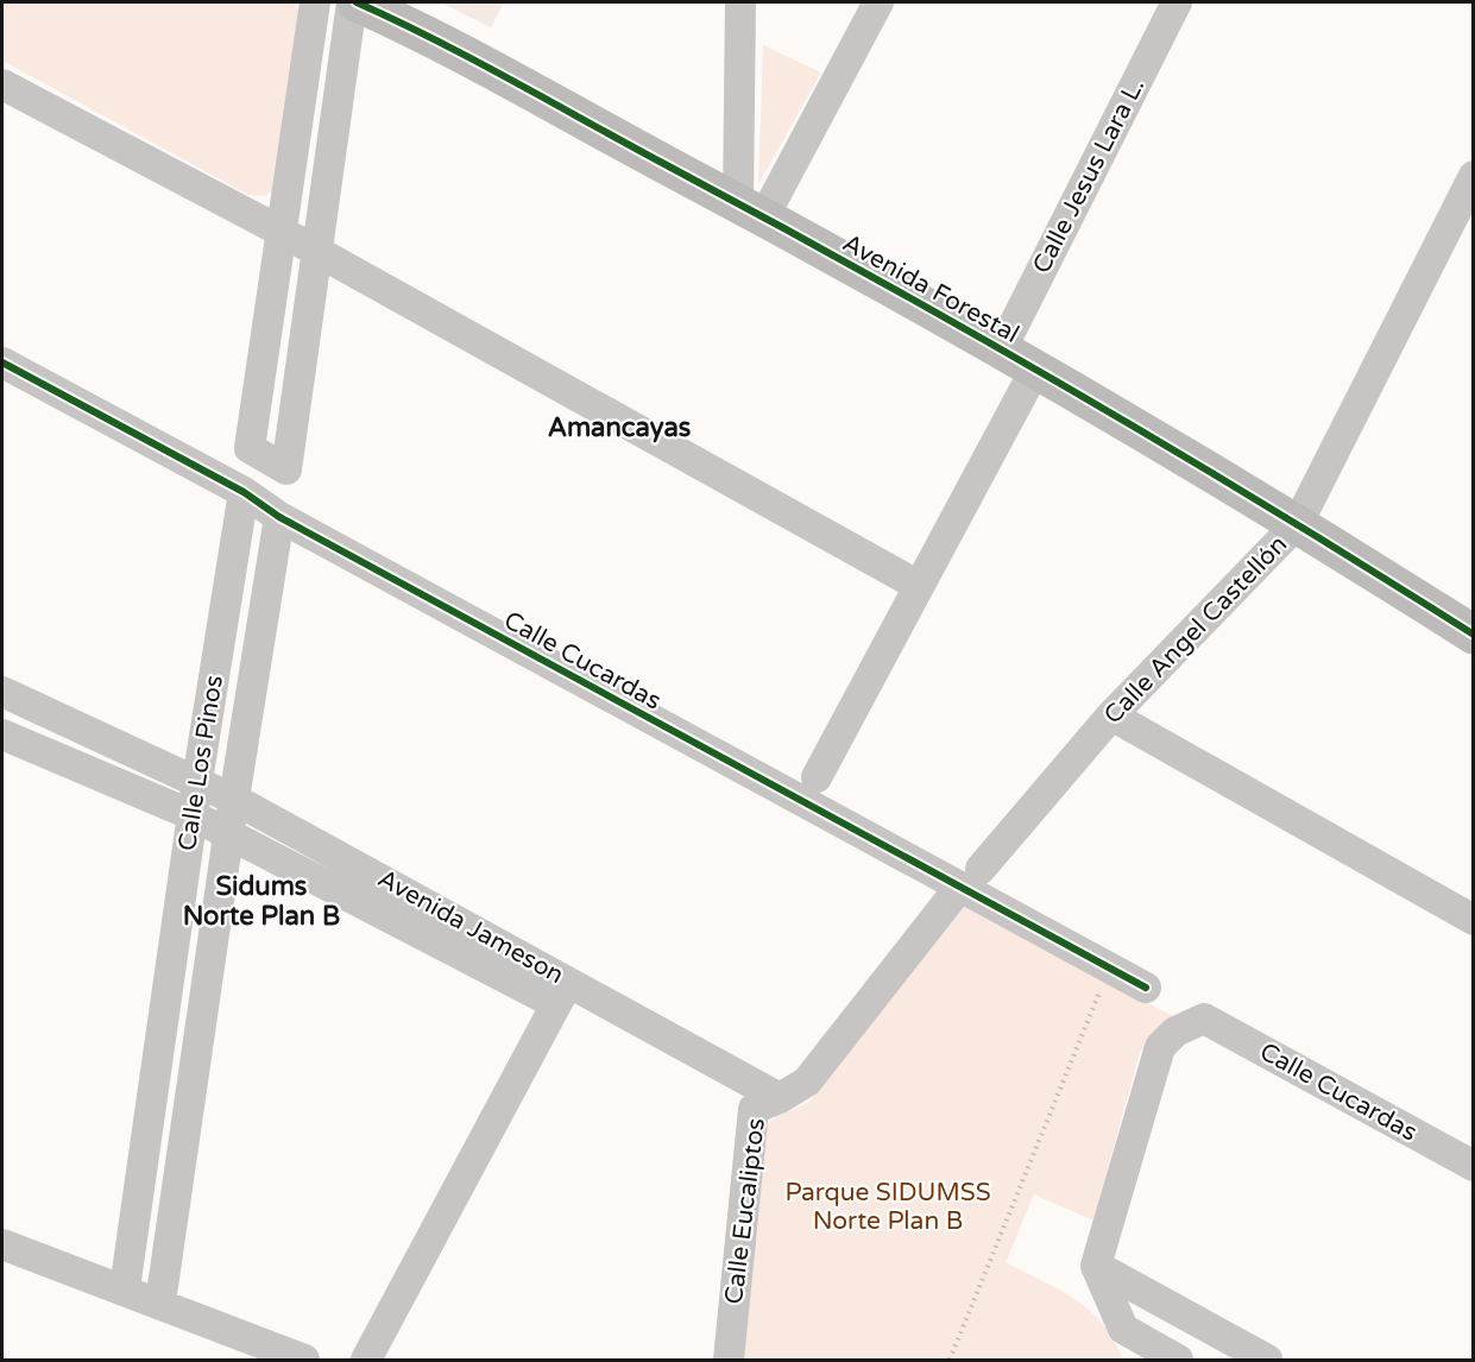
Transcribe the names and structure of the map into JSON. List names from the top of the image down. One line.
{"streets":{"street":["Calle Jesus Lara L.","Avenida Forestal","Calle Angel Castellón","Calle Cucardas","Calle Los Pinos","Avenida Jameson","Calle Eucaliptos"]},"crossings":[["Calle Jesus Lara L.","Avenida Forestal"],["Avenida Forestal","Calle Angel Castellón"],["Calle Angel Castellón","Calle Cucardas"],["Calle Angel Castellón","Calle Eucaliptos"],["Calle Cucardas","Calle Los Pinos"],["Calle Cucardas","Calle Eucaliptos"],["Calle Los Pinos","Avenida Jameson"],["Avenida Jameson","Calle Eucaliptos"]],"districts":["Amancayas","Sidums Norte Plan B"],"parks":["Parque SIDUMSS Norte Plan B"]}
